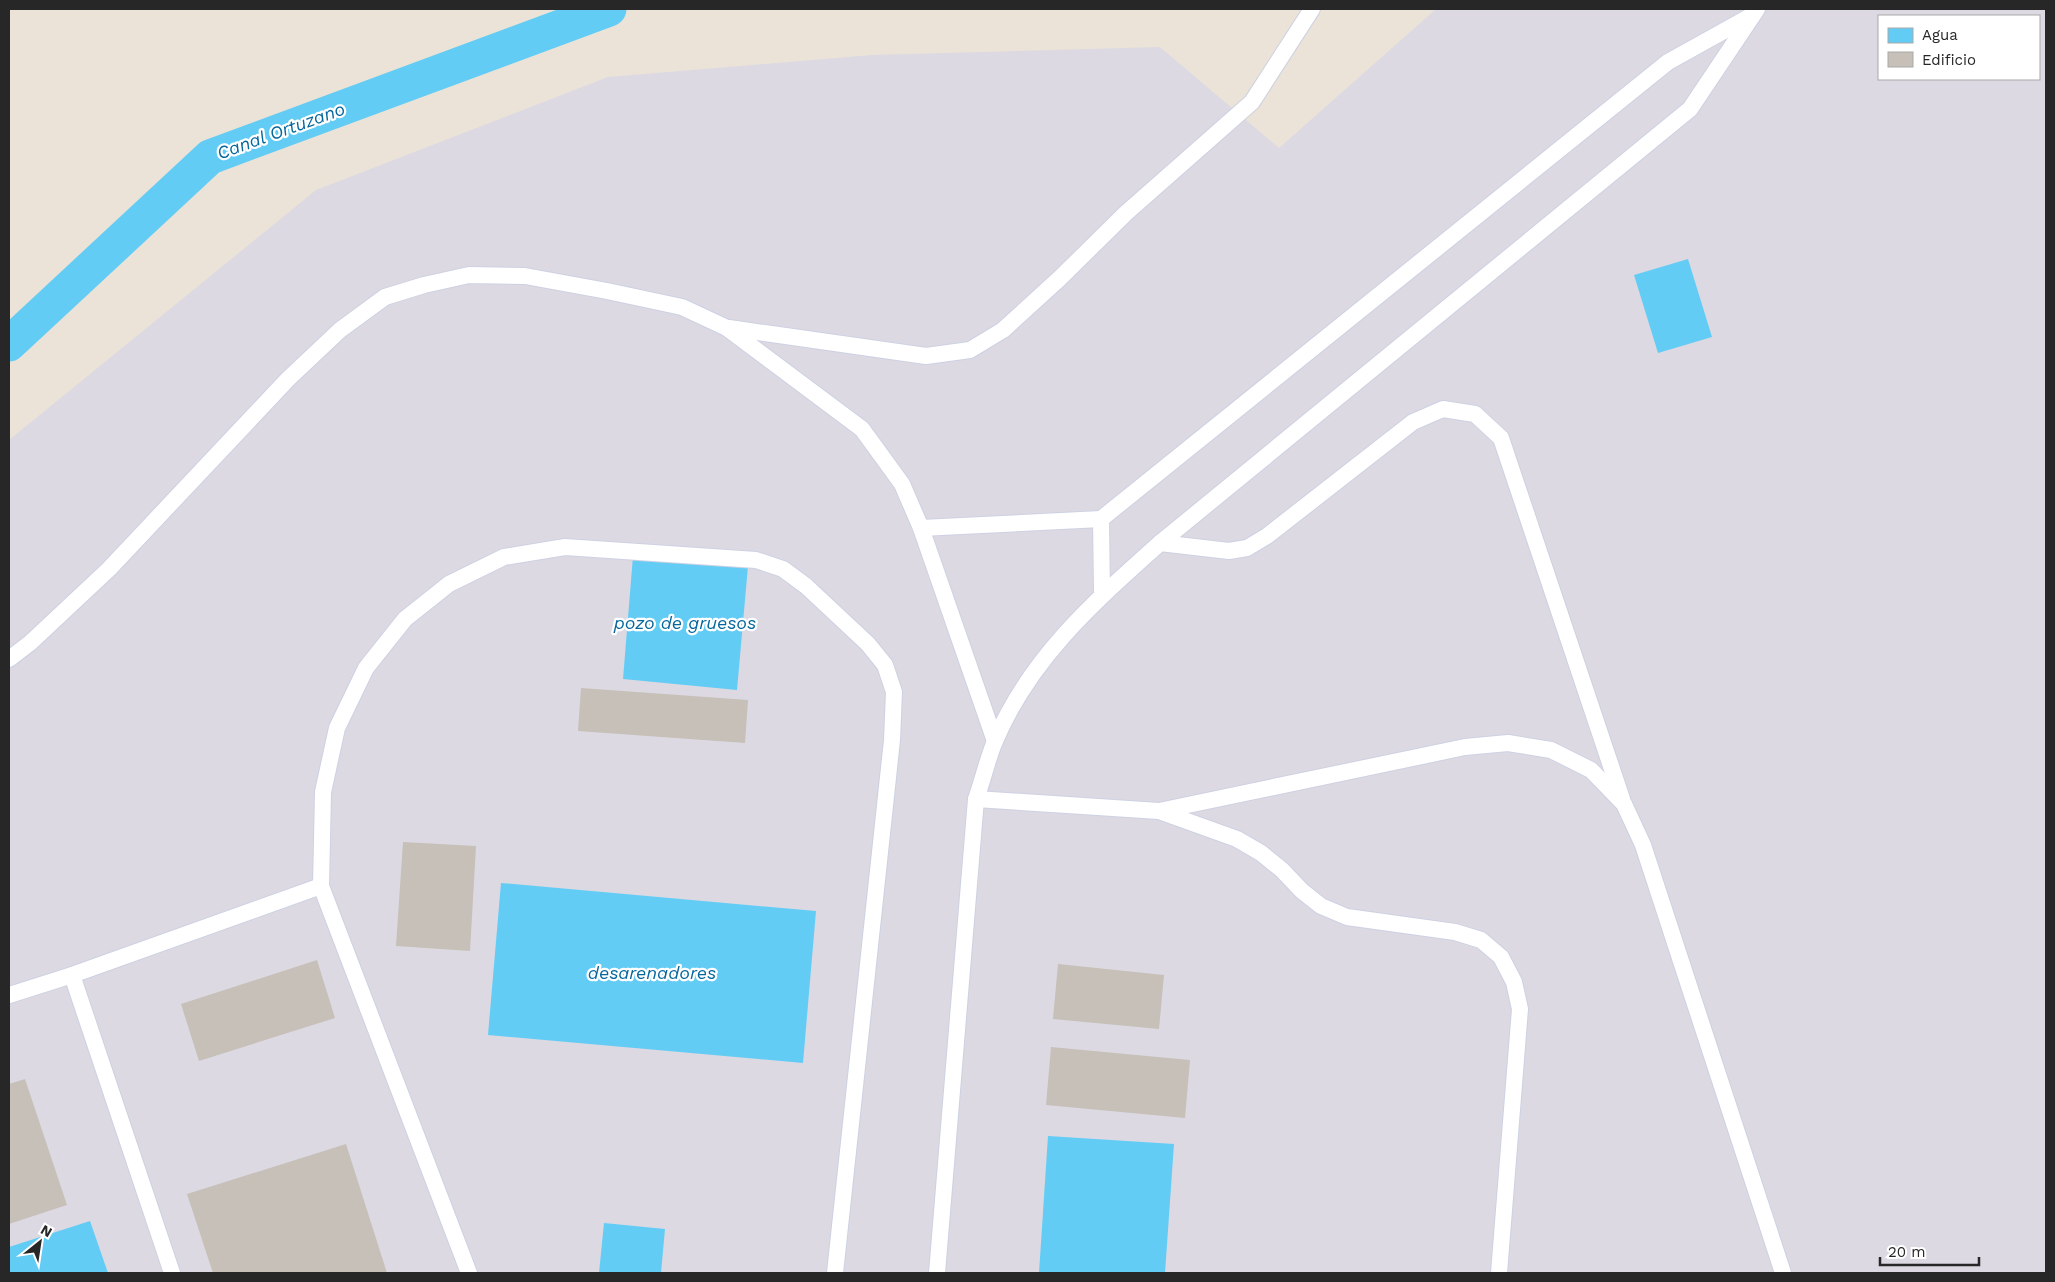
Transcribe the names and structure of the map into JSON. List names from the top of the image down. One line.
{"water":["Canal Ortuzano","pozo de gruesos","desarenadores"],"legend":["Agua","Edificio"],"scale_bar":"20 m","north":"top right"}
